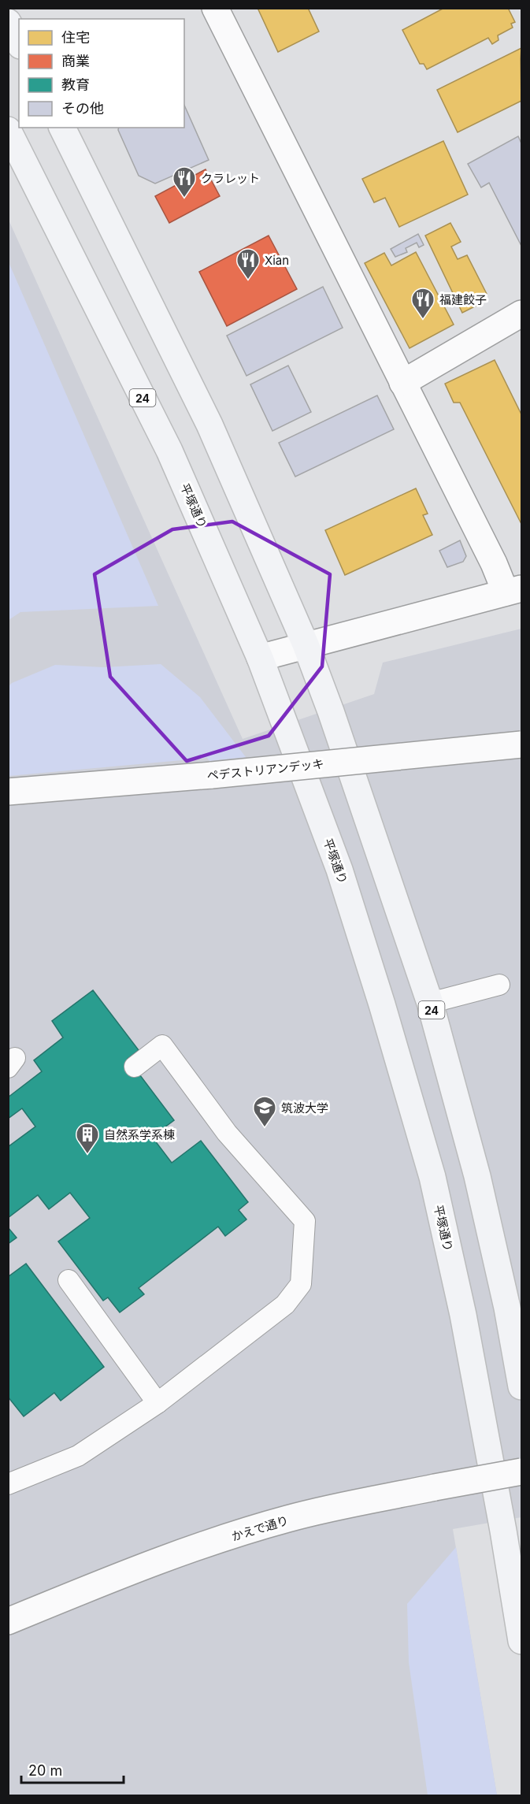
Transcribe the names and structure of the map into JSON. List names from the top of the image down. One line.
{"streets":{"main road":["24","平塚通り"],"street":["ペデストリアンデッキ","かえで通り"]},"places":{"restaurant":["クラレット","Xian","福建餃子"],"school or university":["筑波大学"],"building":["自然系学系棟"]},"legend":["住宅","商業","教育","その他"],"scale_bar":"20 m"}
